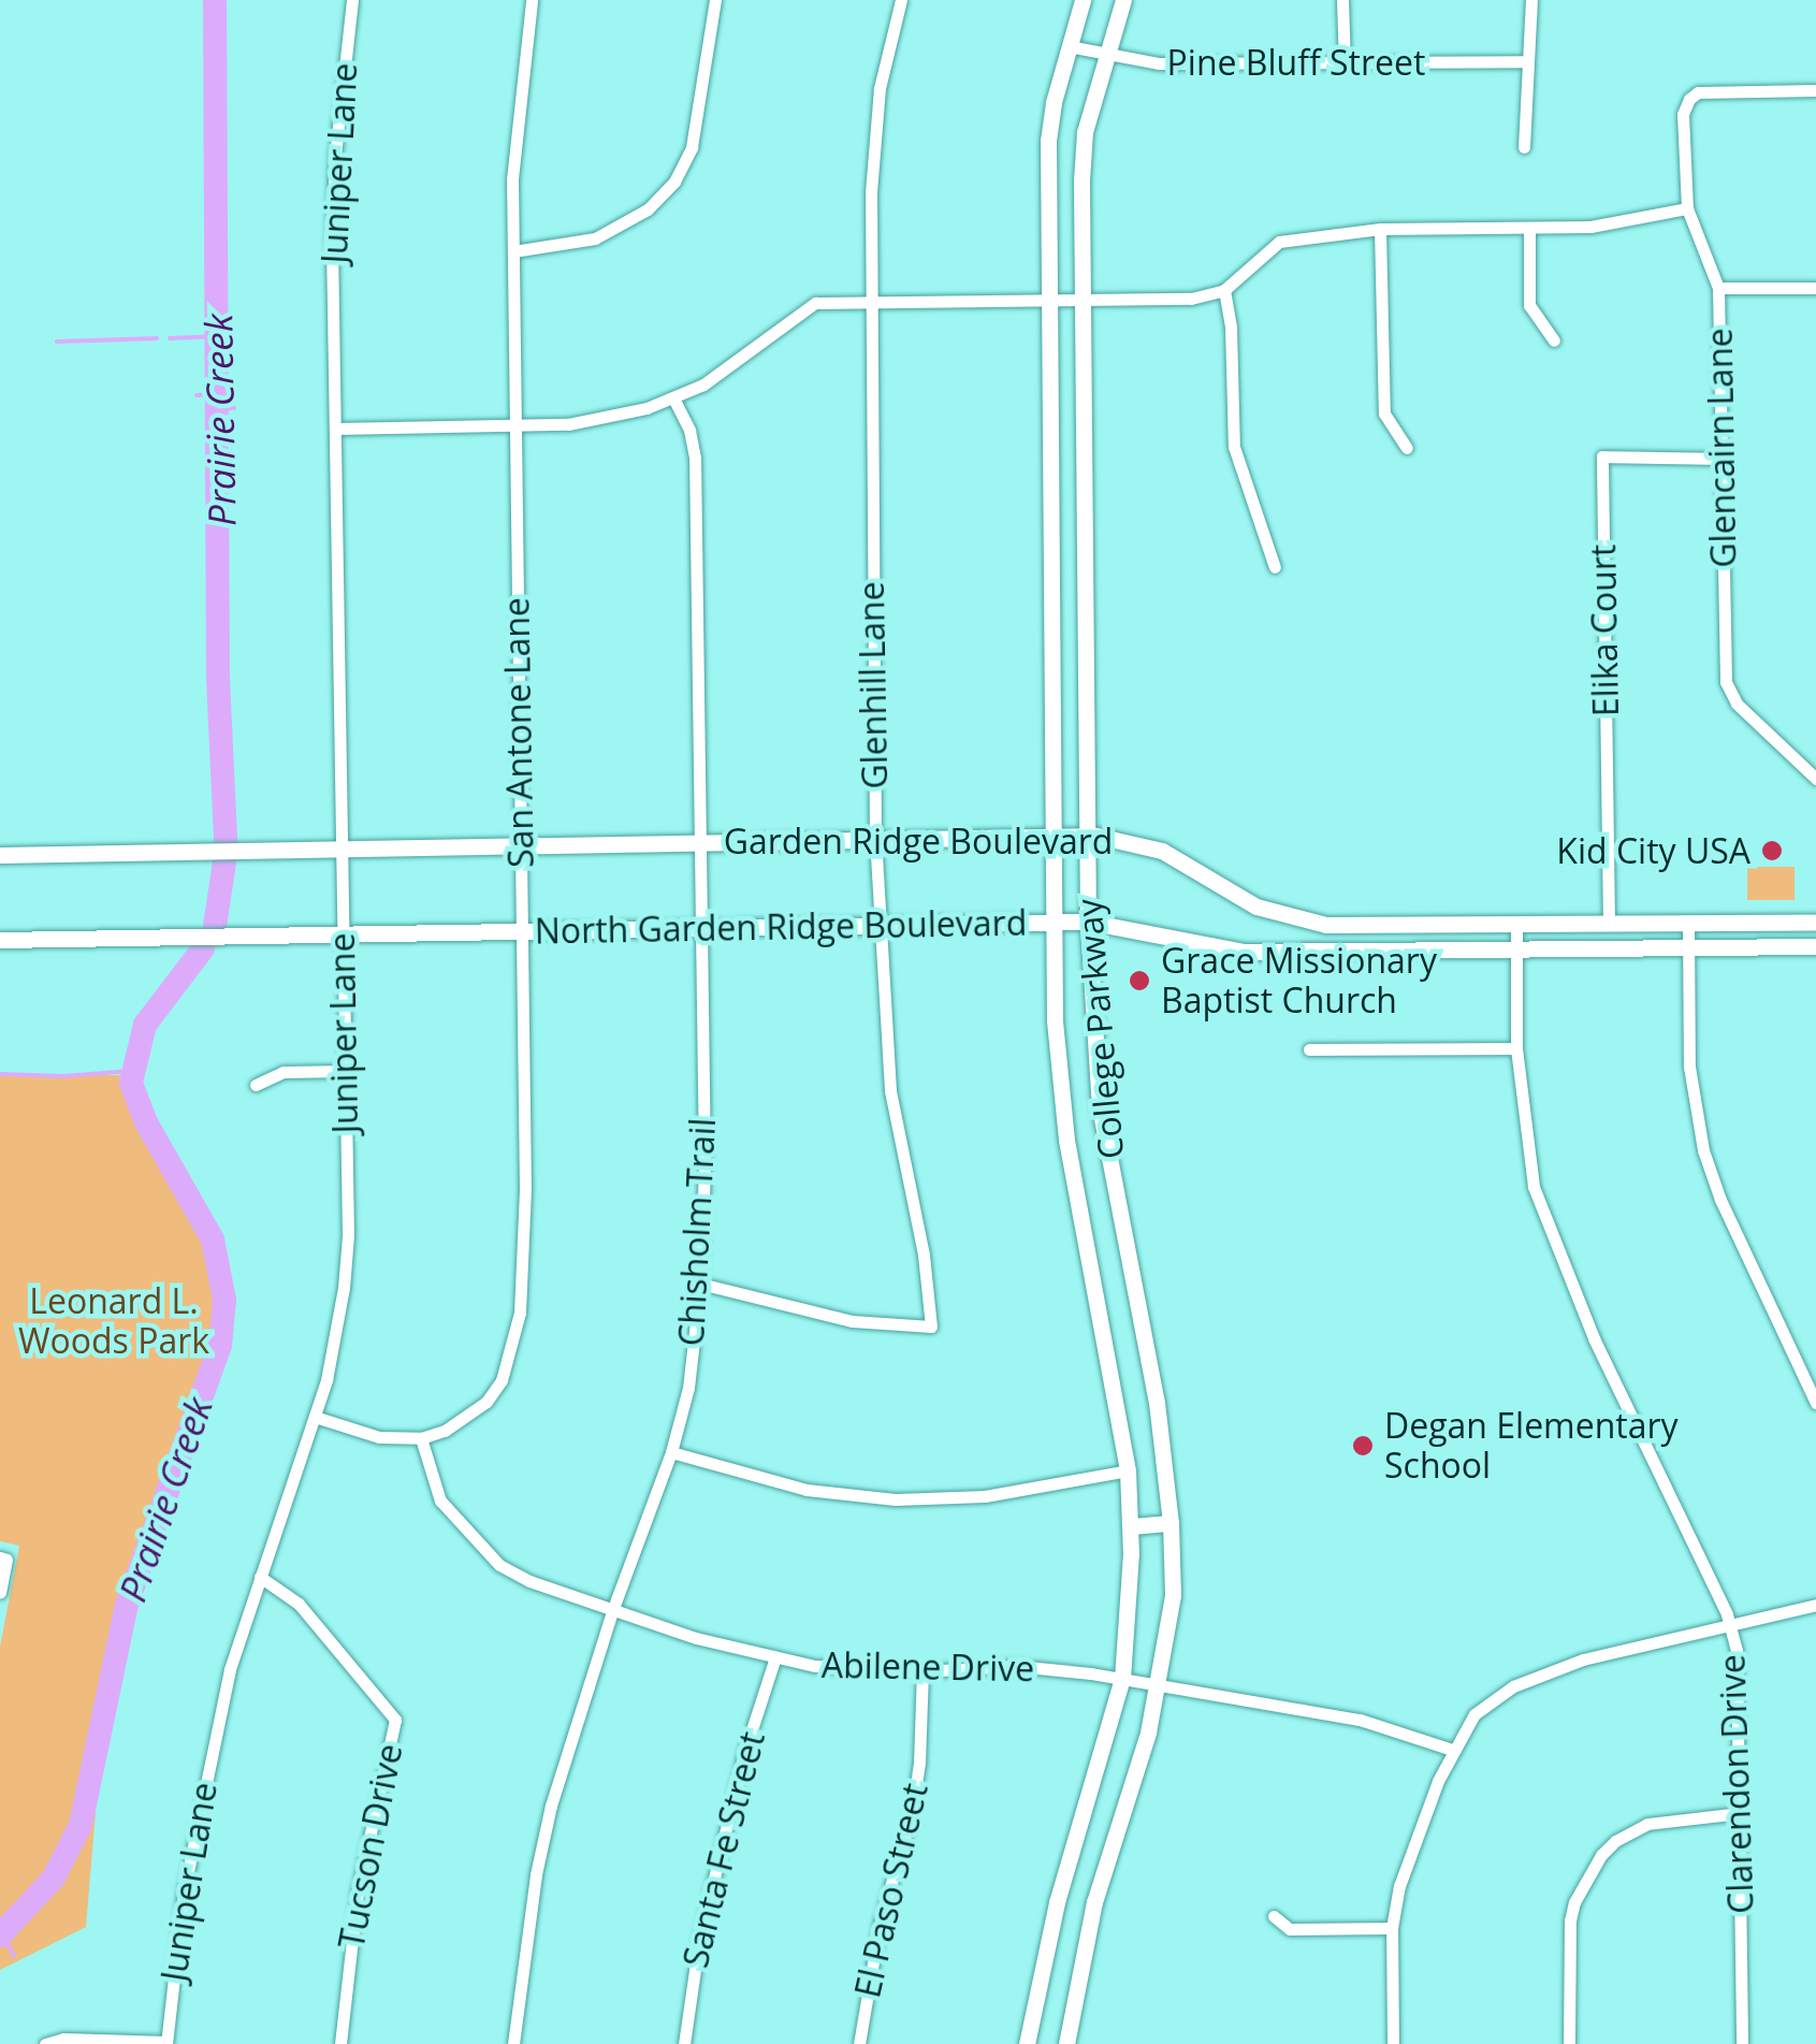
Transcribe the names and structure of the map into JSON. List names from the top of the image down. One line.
{"streets":{"main road":["Garden Ridge Boulevard","North Garden Ridge Boulevard","College Parkway"],"street":["Pine Bluff Street","Juniper Lane","Glencairn Lane","Elika Court","Glenhill Lane","San Antone Lane","Chisholm Trail","Abilene Drive","Clarendon Drive","Tucson Drive","Santa Fe Street","El Paso Street"]},"crossings":[["Pine Bluff Street","College Parkway"],["Juniper Lane","Garden Ridge Boulevard"],["Juniper Lane","North Garden Ridge Boulevard"],["Juniper Lane","Tucson Drive"],["Glencairn Lane","Elika Court"],["Elika Court","Garden Ridge Boulevard"],["Glenhill Lane","Garden Ridge Boulevard"],["Glenhill Lane","North Garden Ridge Boulevard"],["Glenhill Lane","Chisholm Trail"],["San Antone Lane","Garden Ridge Boulevard"],["San Antone Lane","North Garden Ridge Boulevard"],["San Antone Lane","Abilene Drive"],["Garden Ridge Boulevard","College Parkway"],["Garden Ridge Boulevard","Chisholm Trail"],["Garden Ridge Boulevard","Clarendon Drive"],["North Garden Ridge Boulevard","College Parkway"],["North Garden Ridge Boulevard","Chisholm Trail"],["North Garden Ridge Boulevard","Clarendon Drive"],["College Parkway","Abilene Drive"],["Chisholm Trail","Abilene Drive"],["Abilene Drive","Santa Fe Street"],["Abilene Drive","El Paso Street"]],"water":["Prairie Creek"],"parks":["Leonard L. Woods Park"],"places":["Kid City USA","Grace Missionary Baptist Church","Degan Elementary School"]}
